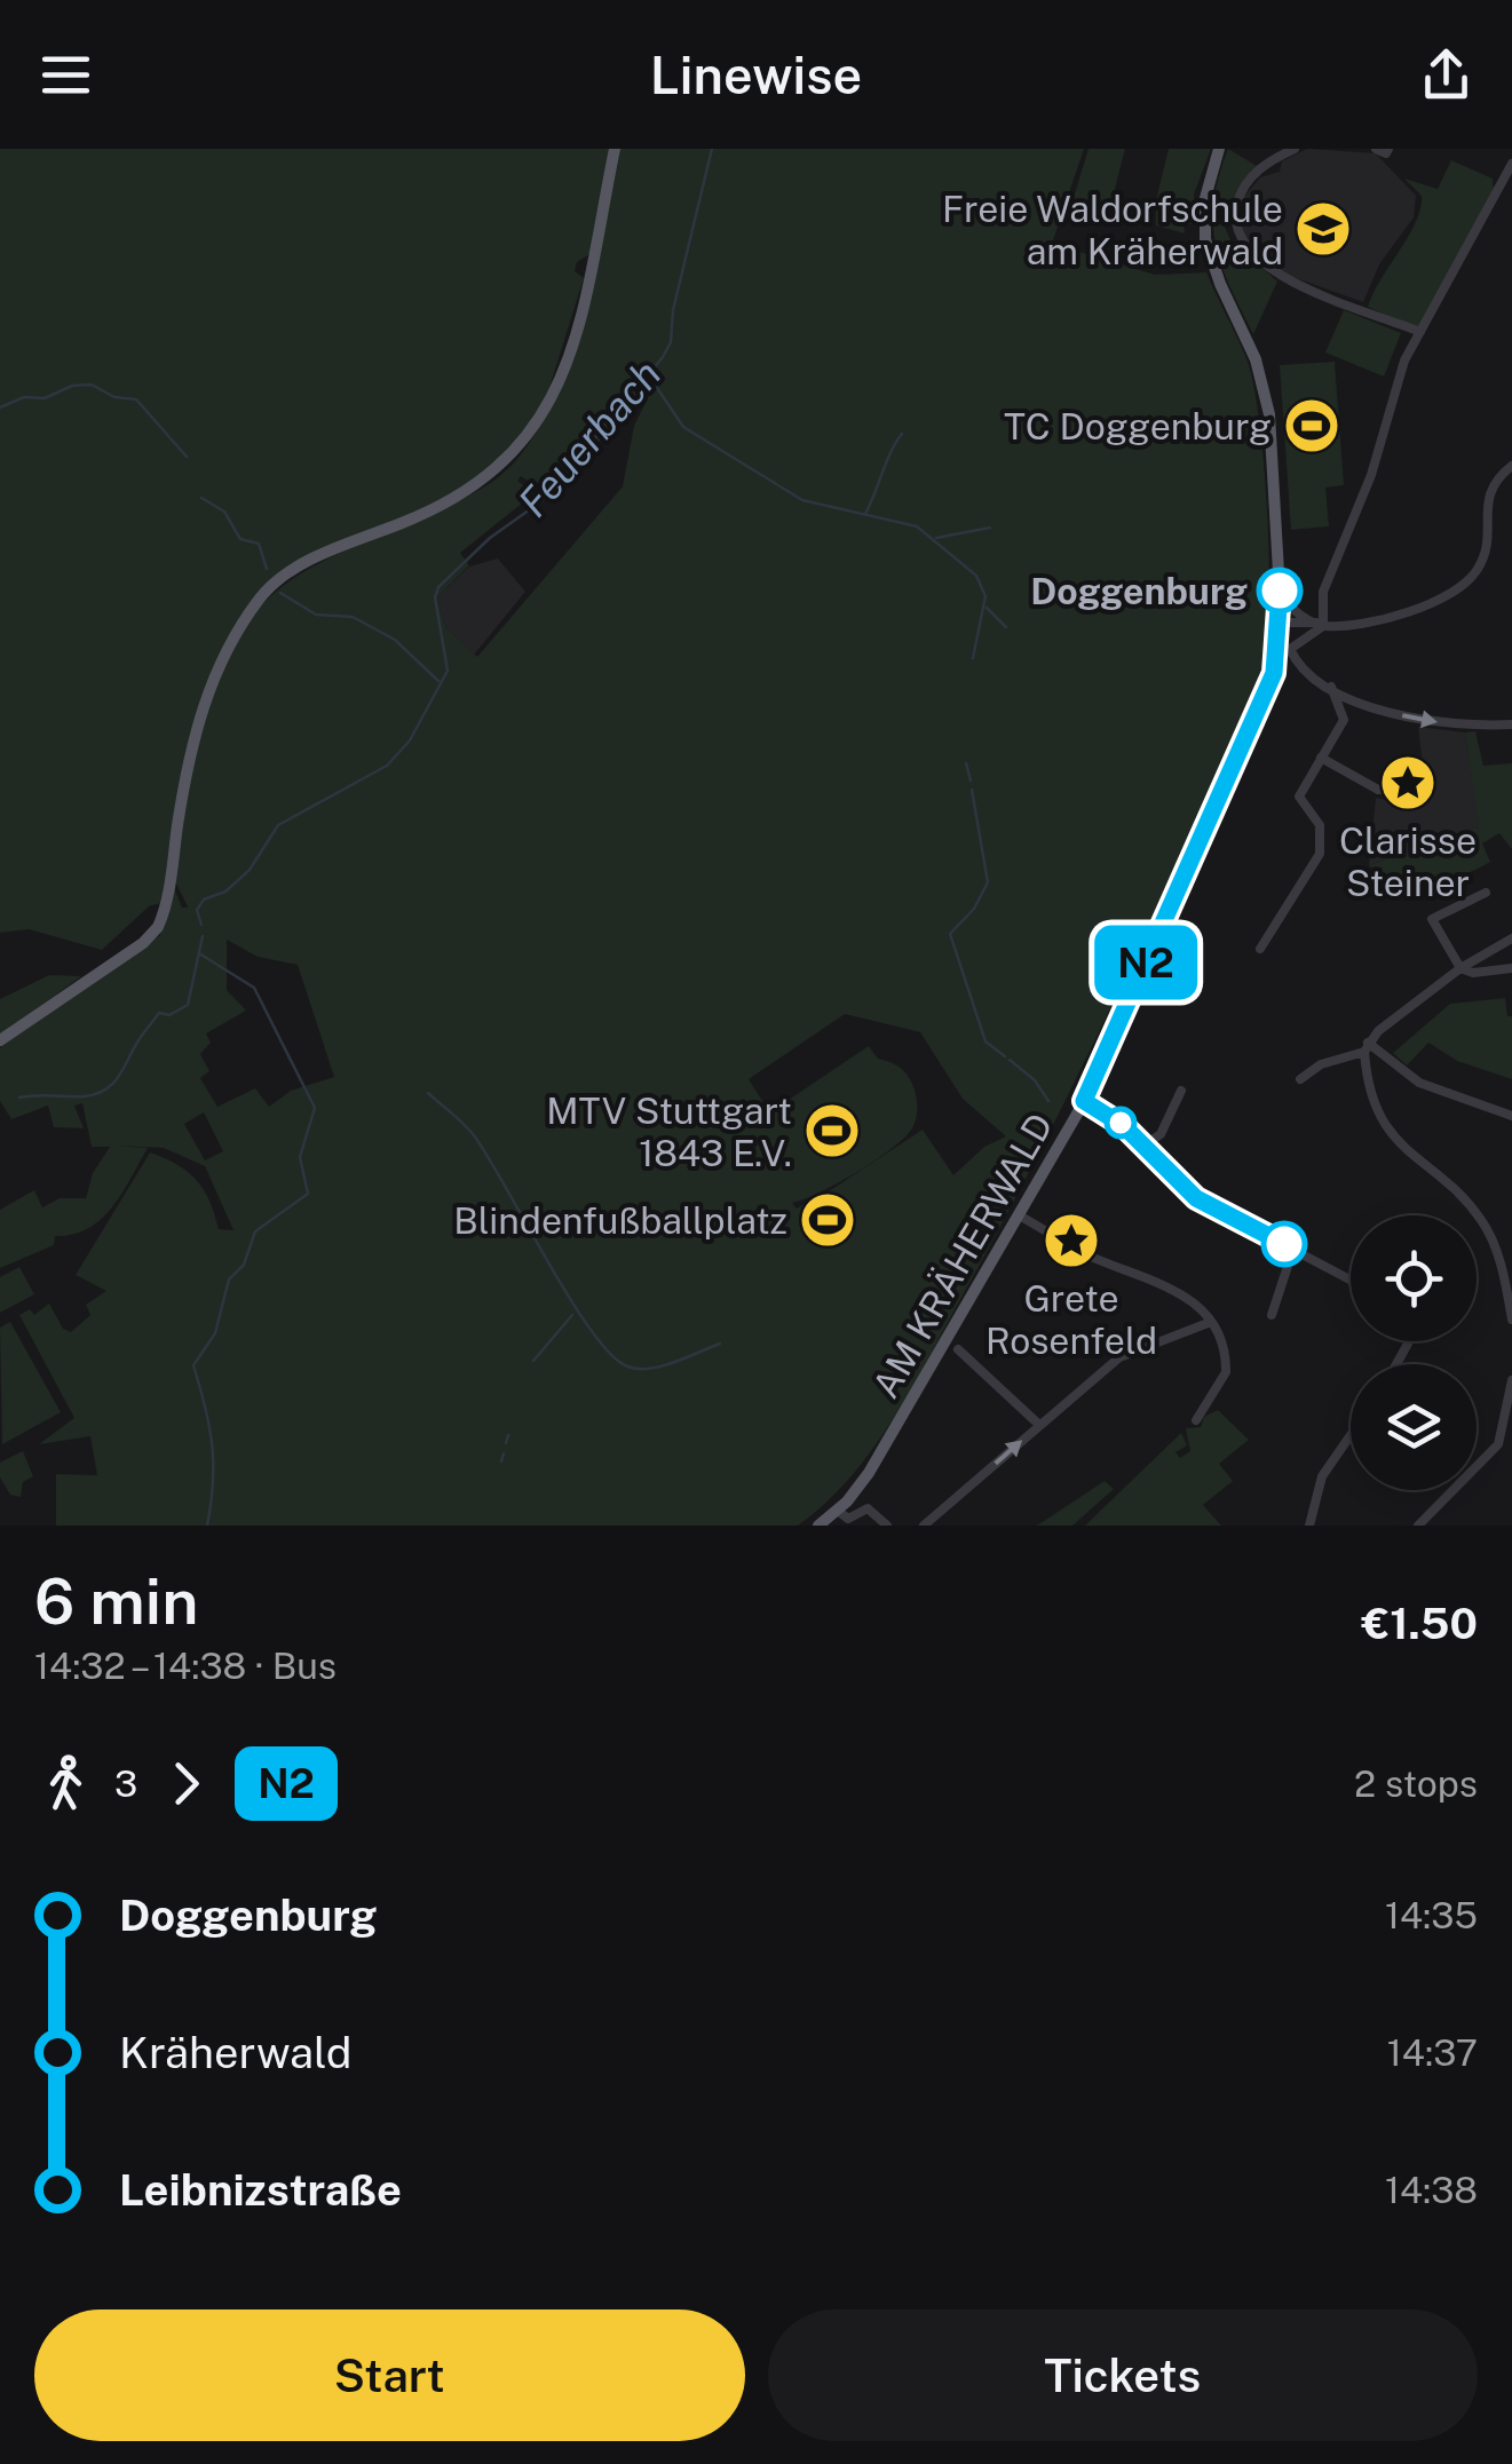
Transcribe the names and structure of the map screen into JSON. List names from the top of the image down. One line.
{"streets":{"main road":["AM KRÄHERWALD"]},"water":["Feuerbach"],"places":{"school or university":["Freie Waldorfschule am Kräherwald"],"sports":["TC Doggenburg","MTV Stuttgart 1843 E.V.","Blindenfußballplatz"],"other":["Doggenburg"],"place":["Clarisse Steiner","Grete Rosenfeld"]},"lines":["bus line N2"],"page":{"header":"Linewise","on_map":"N2","heading":["6 min","14:32 – 14:38 · Bus","€1.50"],"legs":["3","N2","2 stops"],"list":[{"name":"Doggenburg","value":"14:35"},{"name":"Kräherwald","value":"14:37"},{"name":"Leibnizstraße","value":"14:38"}],"buttons":["Start","Tickets"]}}
